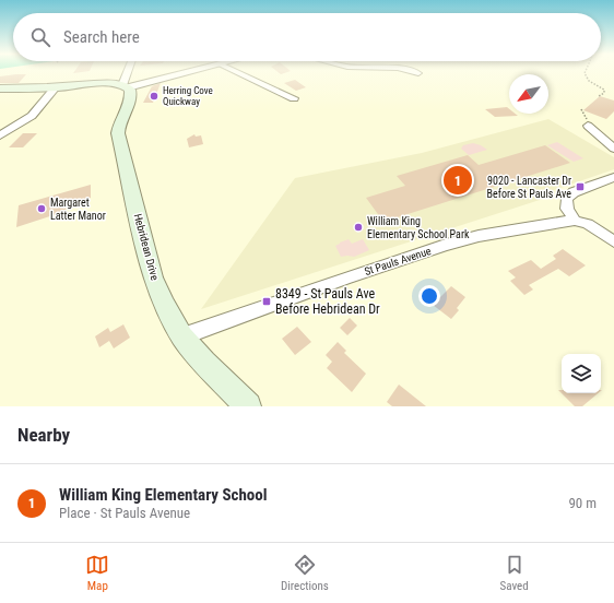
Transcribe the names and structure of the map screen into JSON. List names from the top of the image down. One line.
{"streets":{"main road":["Hebridean Drive"],"street":["St Pauls Avenue"]},"crossings":[["Hebridean Drive","St Pauls Avenue"]],"places":{"other":["Herring Cove Quickway","Margaret Latter Manor","William King Elementary School Park"],"transit":["9020 - Lancaster Dr Before St Pauls Ave","8349 - St Pauls Ave Before Hebridean Dr"]},"north":"bottom left","page":{"search":"Search here","pins":"1","heading":"Nearby","list":[{"mark":"1","name":"William King Elementary School","note":"Place · St Pauls Avenue","value":"90 m"}],"nav":["Map","Directions","Saved"]}}
